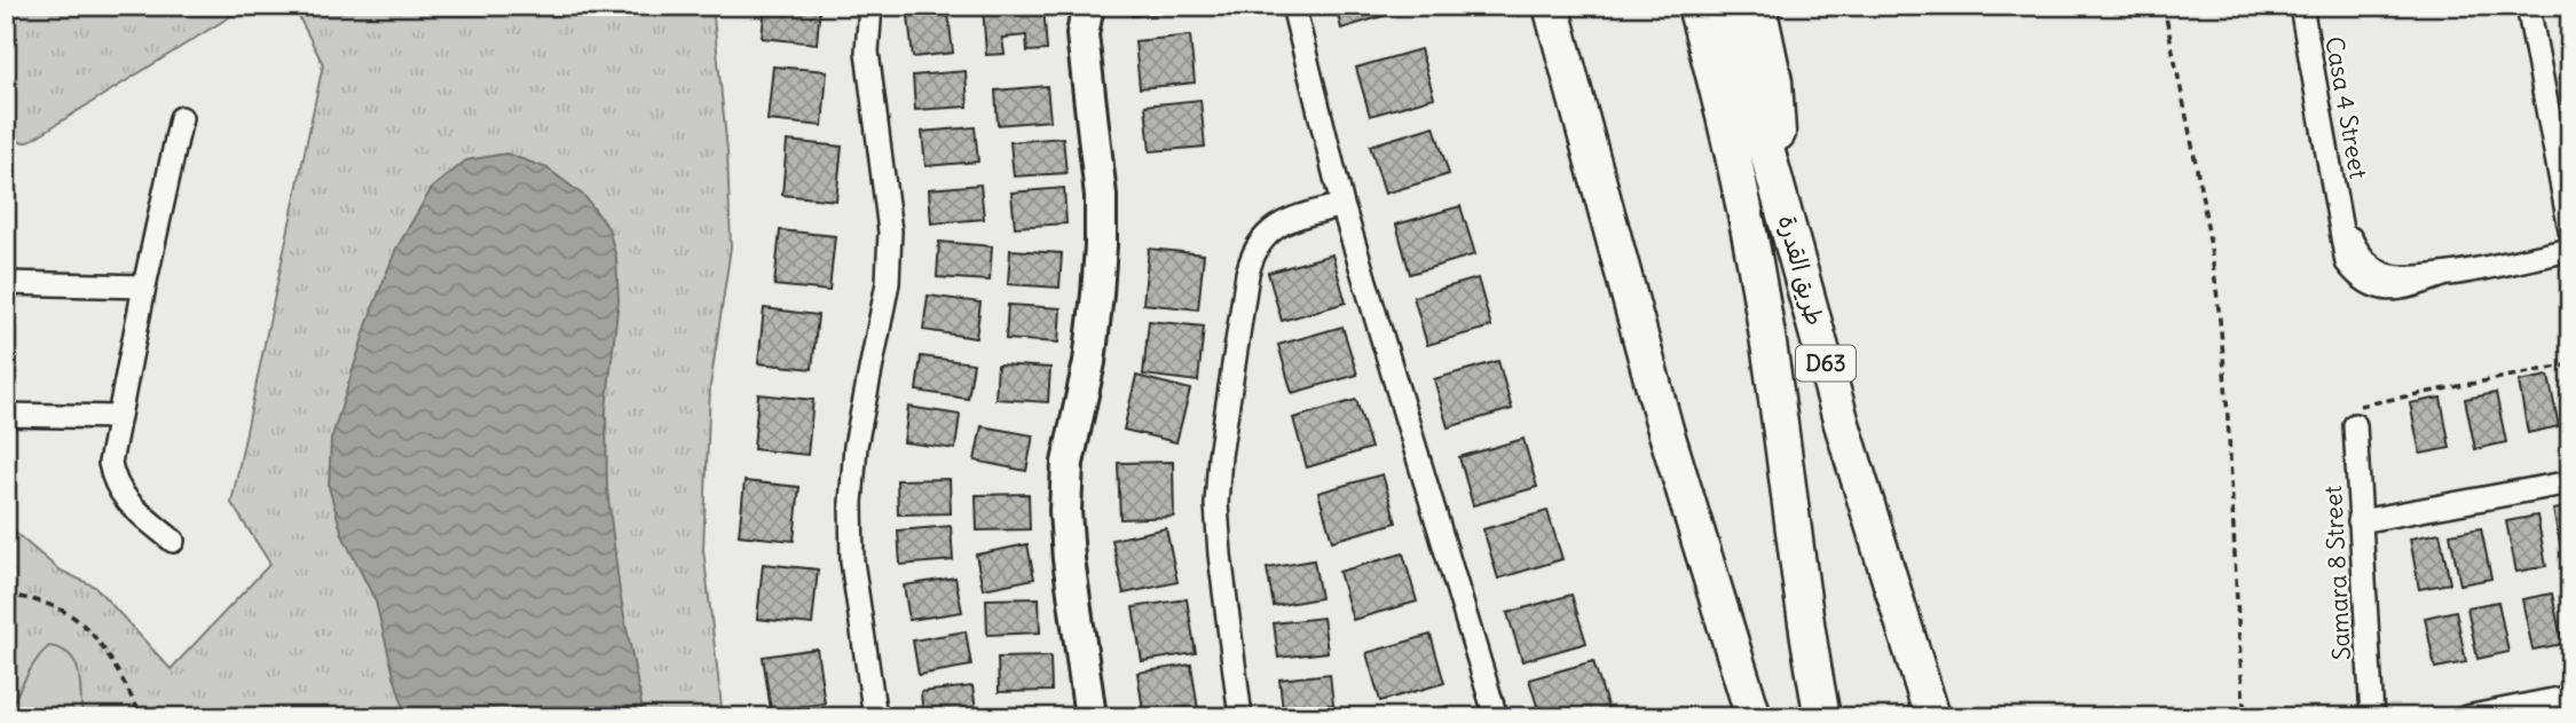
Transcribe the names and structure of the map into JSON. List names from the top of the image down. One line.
{"streets":{"main road":["طريق القدرة","D63"],"street":["Casa 4 Street","Samara 8 Street"]}}
